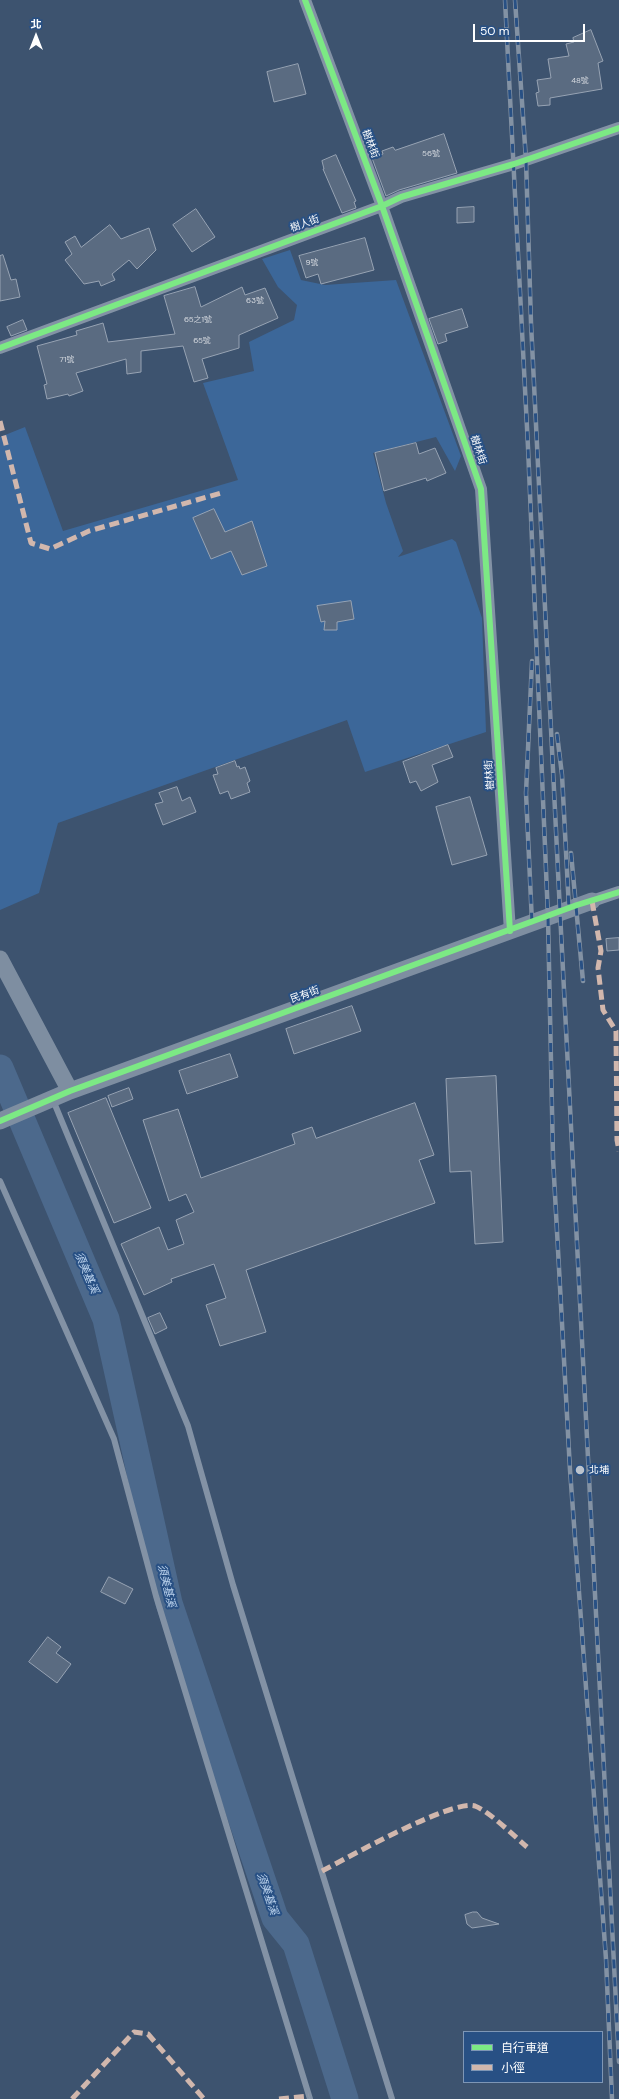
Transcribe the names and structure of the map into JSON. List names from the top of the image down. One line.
{"streets":{"street":["樹林街","樹人街","民有街"]},"crossings":[["樹林街","樹人街"],["樹林街","民有街"]],"water":["須美基溪"],"places":["北埔"],"house_numbers":["48號","56號","9號","63號","65之1號","65號","71號"],"legend":["自行車道","小徑"],"scale_bar":"50 m","north":"top"}
